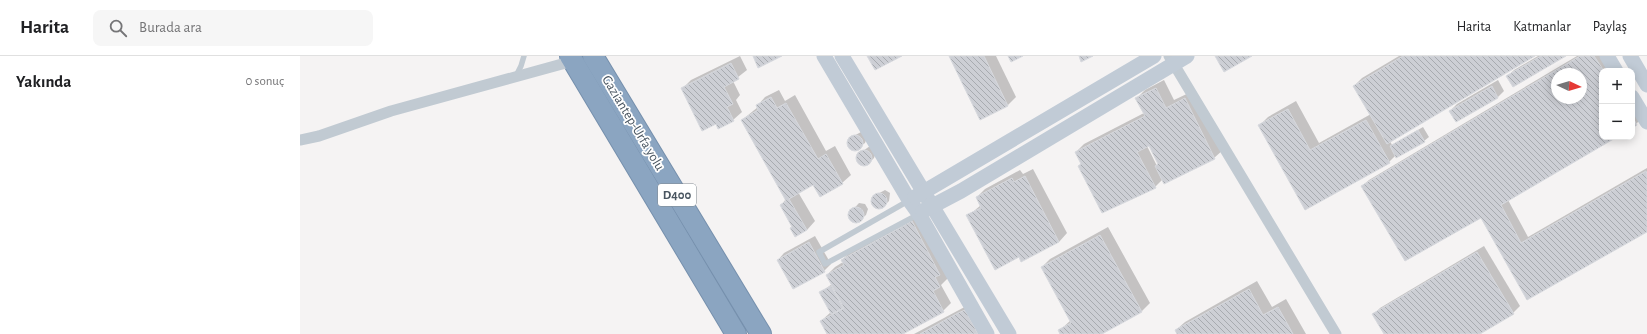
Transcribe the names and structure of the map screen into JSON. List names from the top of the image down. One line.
{"streets":{"highway":["Gaziantep-Urfa yolu","D400"]},"north":"right","page":{"header":"Harita","search":"Burada ara","nav":["Harita","Katmanlar","Paylaş"],"heading":["Yakında","0 sonuç"],"map_buttons":["+","−"]}}
